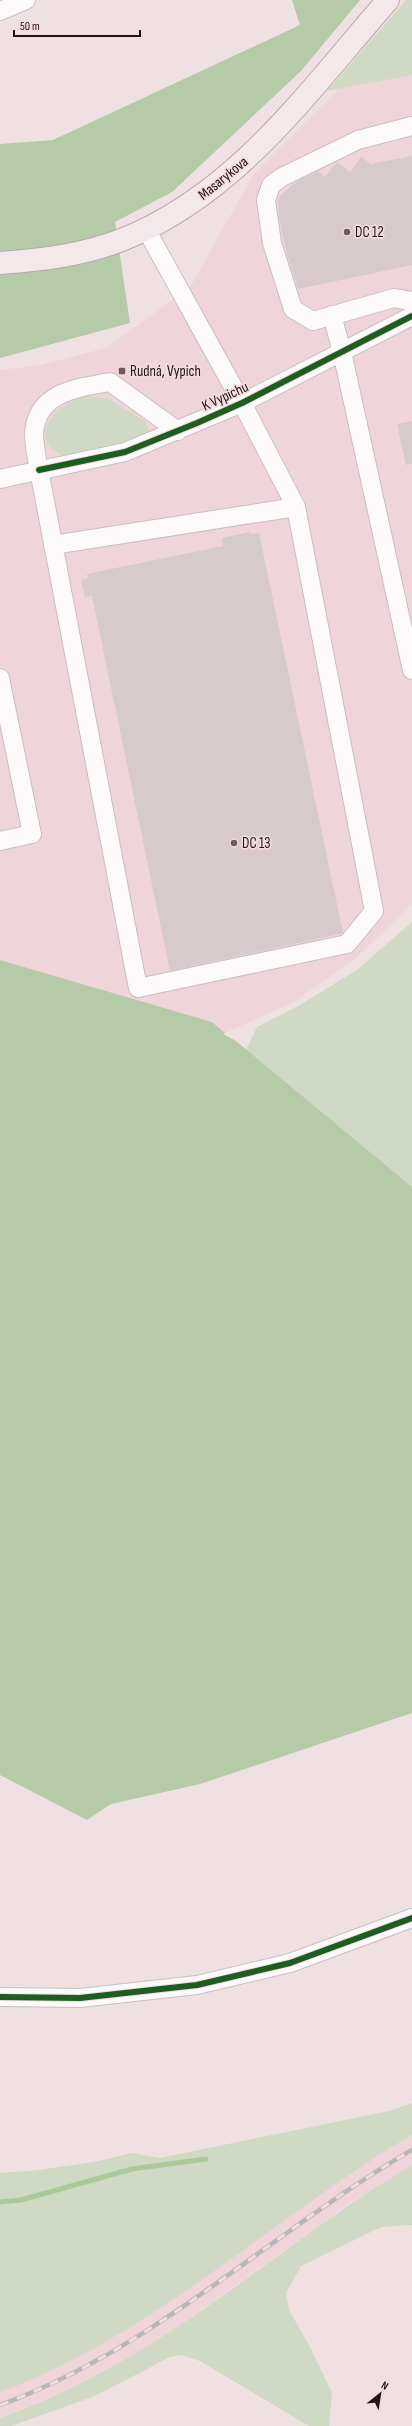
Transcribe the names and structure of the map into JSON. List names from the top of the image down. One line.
{"streets":{"main road":["Masarykova"],"street":["K Vypichu"]},"crossings":[["Masarykova","K Vypichu"]],"places":{"other":["DC 12","DC 13"],"transit":["Rudná, Vypich"]},"scale_bar":"50 m","north":"top right"}
